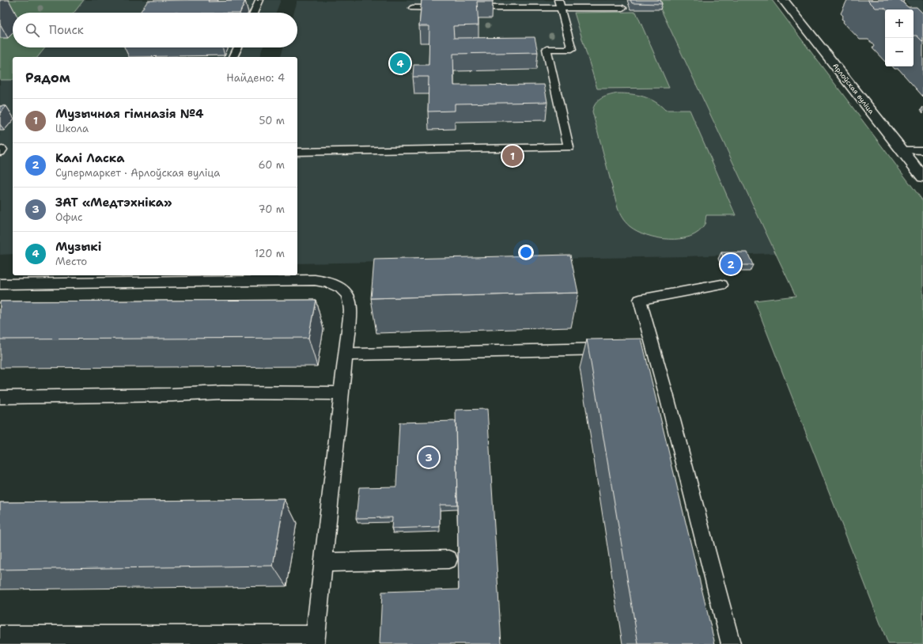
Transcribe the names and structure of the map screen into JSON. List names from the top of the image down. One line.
{"streets":{"street":["Арлоўская вуліца"]},"page":{"map_buttons":["+","−"],"search":"Поиск","pins":["4","1","2","3"],"heading":["Рядом","Найдено: 4"],"list":[{"mark":"1","name":"Музычная гімназія №4","note":"Школа","value":"50 m"},{"mark":"2","name":"Калі Ласка","note":"Супермаркет · Арлоўская вуліца","value":"60 m"},{"mark":"3","name":"ЗАТ «Медтэхніка»","note":"Офис","value":"70 m"},{"mark":"4","name":"Музыкі","note":"Место","value":"120 m"}]}}
